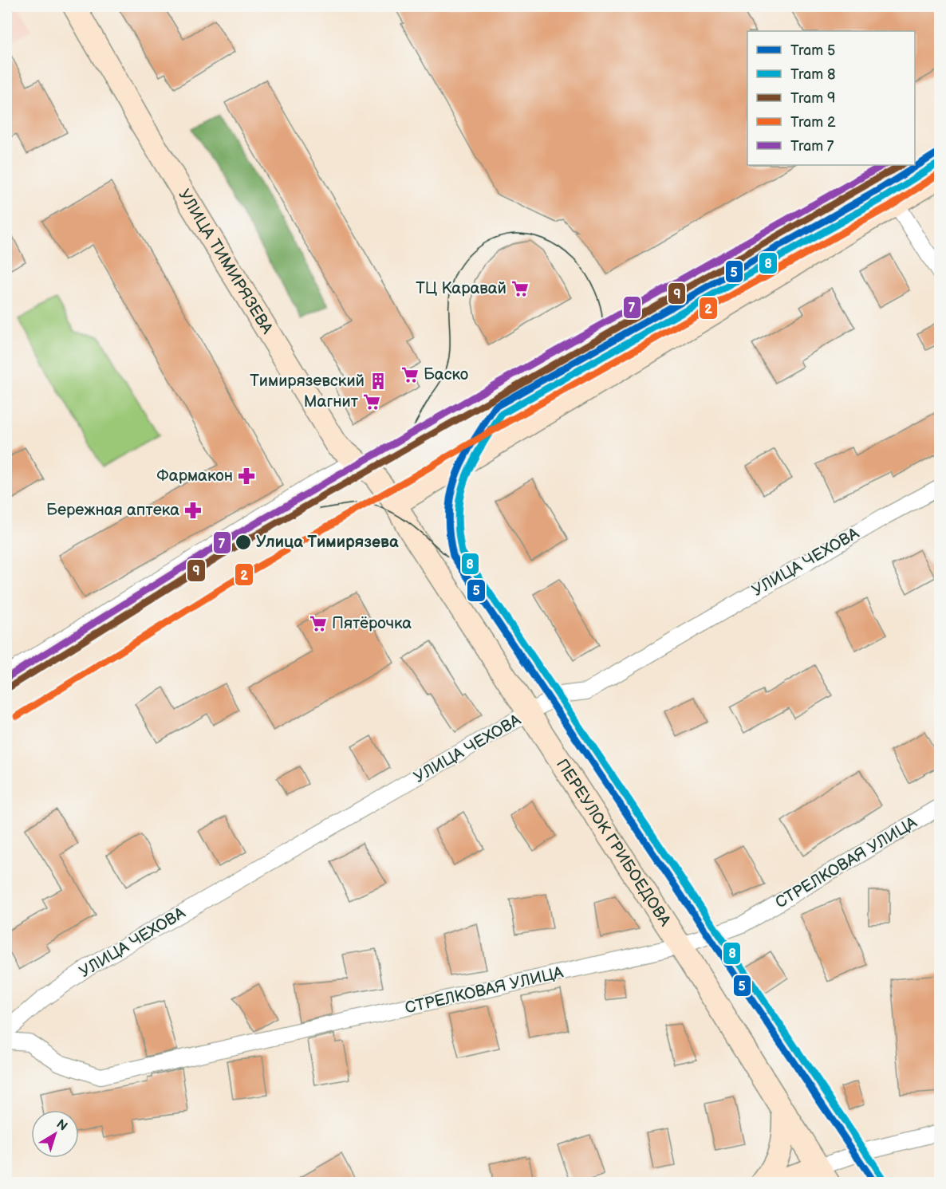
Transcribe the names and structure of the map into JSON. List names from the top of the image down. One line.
{"streets":{"street":["УЛИЦА ТИМИРЯЗЕВА","УЛИЦА ЧЕХОВА","ПЕРЕУЛОК ГРИБОЕДОВА","СТРЕЛКОВАЯ УЛИЦА"]},"crossings":[["УЛИЦА ТИМИРЯЗЕВА","ПЕРЕУЛОК ГРИБОЕДОВА"],["УЛИЦА ЧЕХОВА","ПЕРЕУЛОК ГРИБОЕДОВА"],["ПЕРЕУЛОК ГРИБОЕДОВА","СТРЕЛКОВАЯ УЛИЦА"]],"places":{"supermarket":["ТЦ Каравай","Баско","Магнит","Пятёрочка"],"building":["Тимирязевский"],"pharmacy":["Фармакон","Бережная аптека"],"other":["Улица Тимирязева"]},"lines":["tram line 5","tram line 8","tram line 9","tram line 7","tram line 2"],"legend":["Tram 5","Tram 8","Tram 9","Tram 2","Tram 7"],"north":"top right"}
